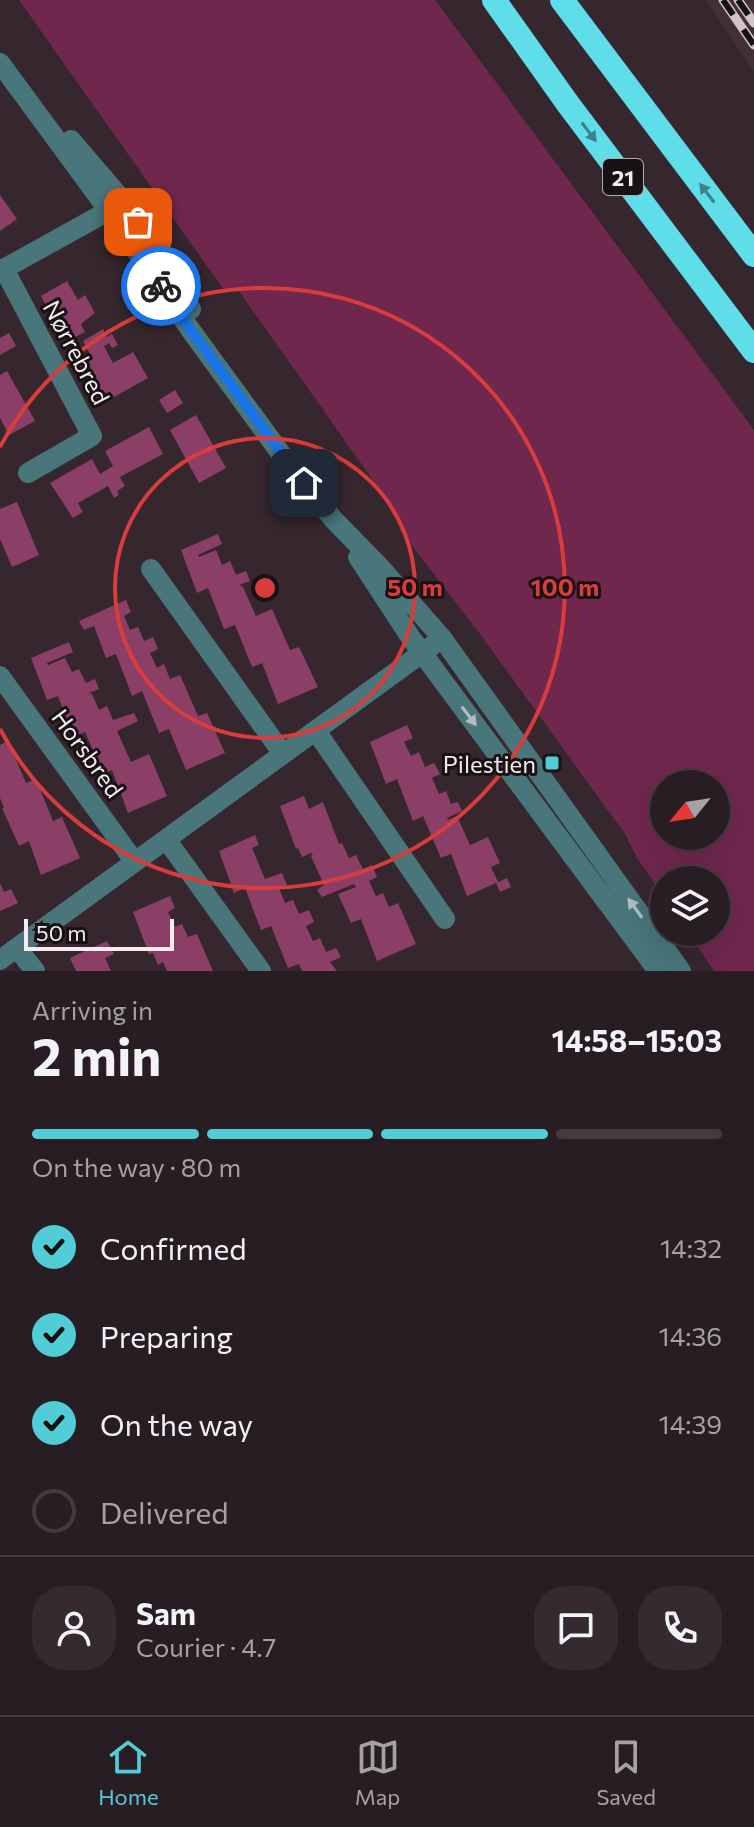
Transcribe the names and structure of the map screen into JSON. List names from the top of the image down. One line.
{"streets":{"highway":["21"],"street":["Nørrebred","Horsbred"]},"places":{"transit":["Pilestien"]},"scale_bar":"50 m","north":"bottom left","page":{"scale":"50 m","heading":["2 min","Arriving in","14:58–15:03"],"panel":["Sam","Courier · 4.7"],"bar":"On the way · 80 m","list":[["Confirmed","14:32"],["Preparing","14:36"],["On the way","14:39"],"Delivered"],"tabs":["Home","Map","Saved"]},"rings":["50 m","100 m"]}
